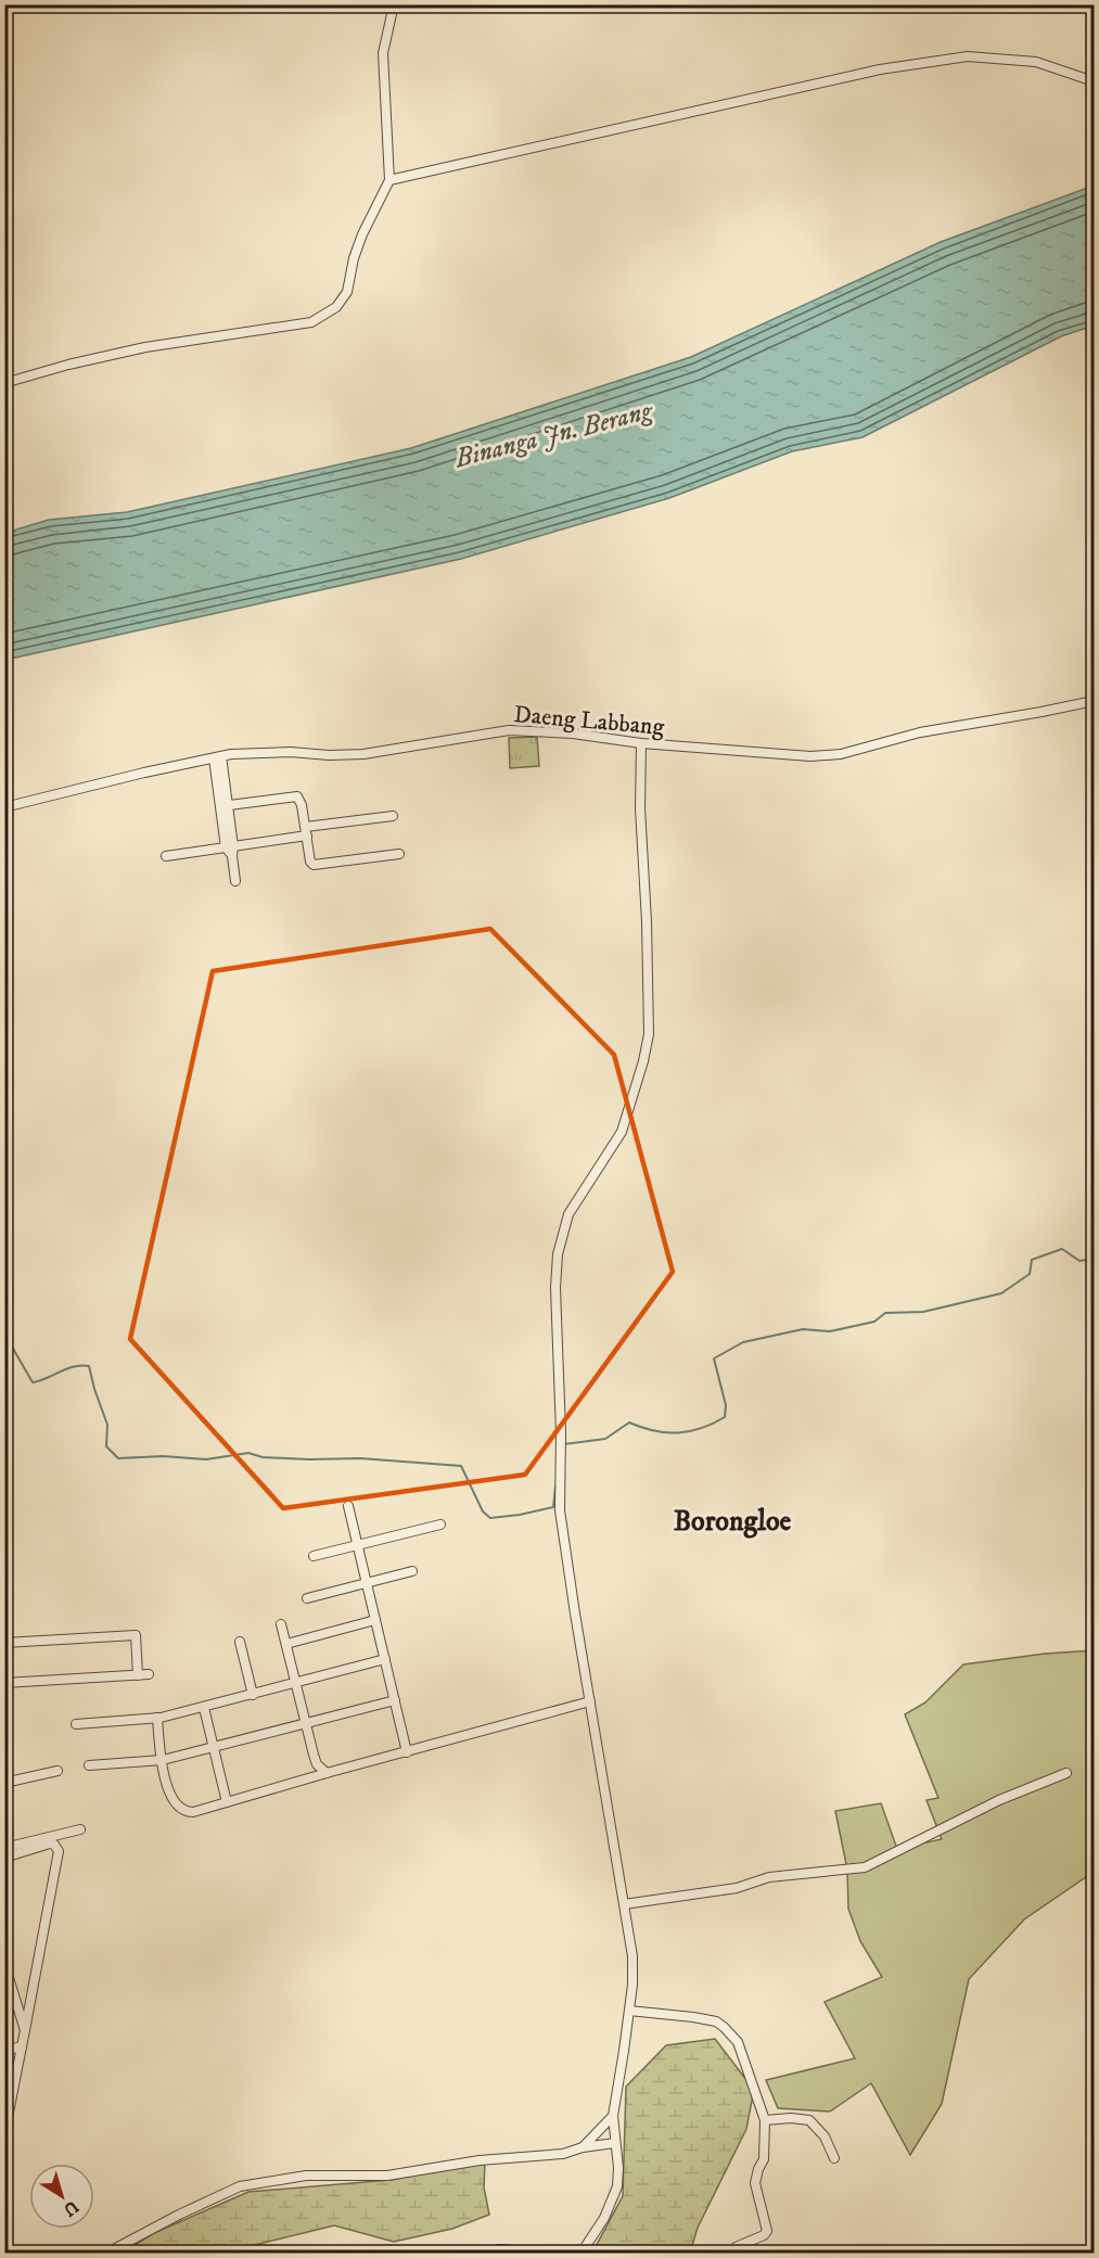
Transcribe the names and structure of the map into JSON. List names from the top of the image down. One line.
{"streets":{"street":["Daeng Labbang"]},"districts":["Borongloe"],"water":["Binanga Jn. Berang"],"north":"bottom right"}
